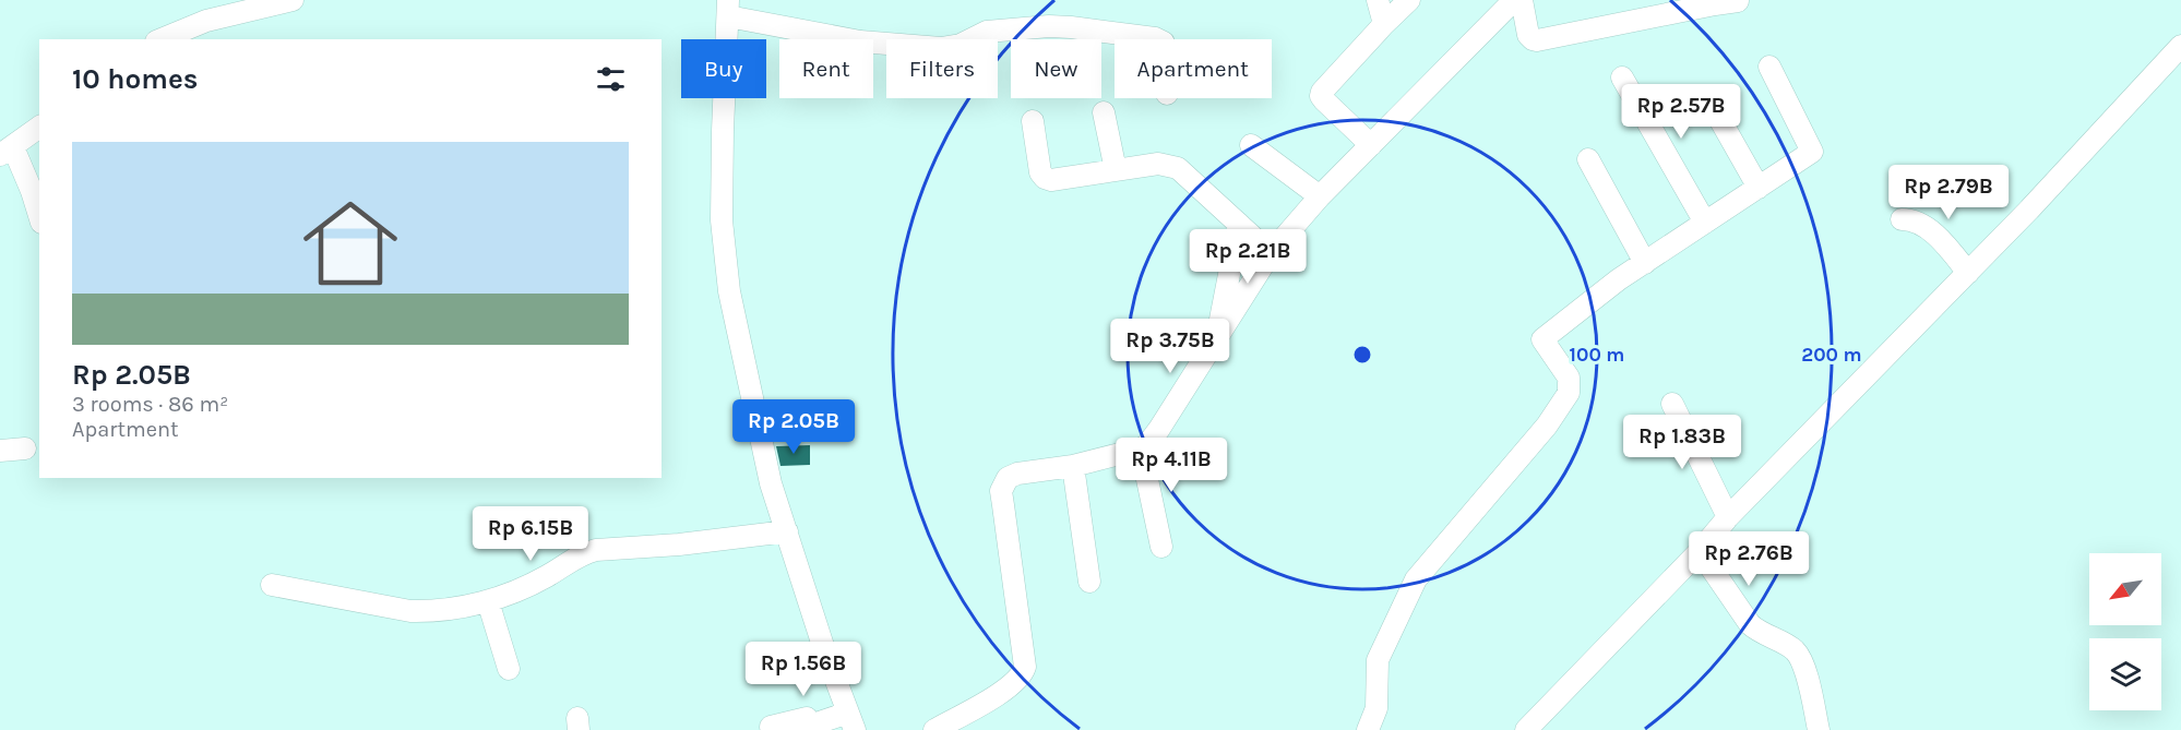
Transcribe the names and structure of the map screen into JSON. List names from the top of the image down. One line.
{"north":"bottom left","page":{"chip":["Buy","Rent","Filters","New","Apartment"],"heading":"10 homes","price":["Rp 2.57B","Rp 2.79B","Rp 2.21B","Rp 3.75B","Rp 2.05B","Rp 1.83B","Rp 4.11B","Rp 6.15B","Rp 2.76B","Rp 1.56B"],"list":[{"name":"Rp 2.05B","note":"3 rooms · 86 m² · Apartment"}]},"rings":["100 m","200 m"]}
